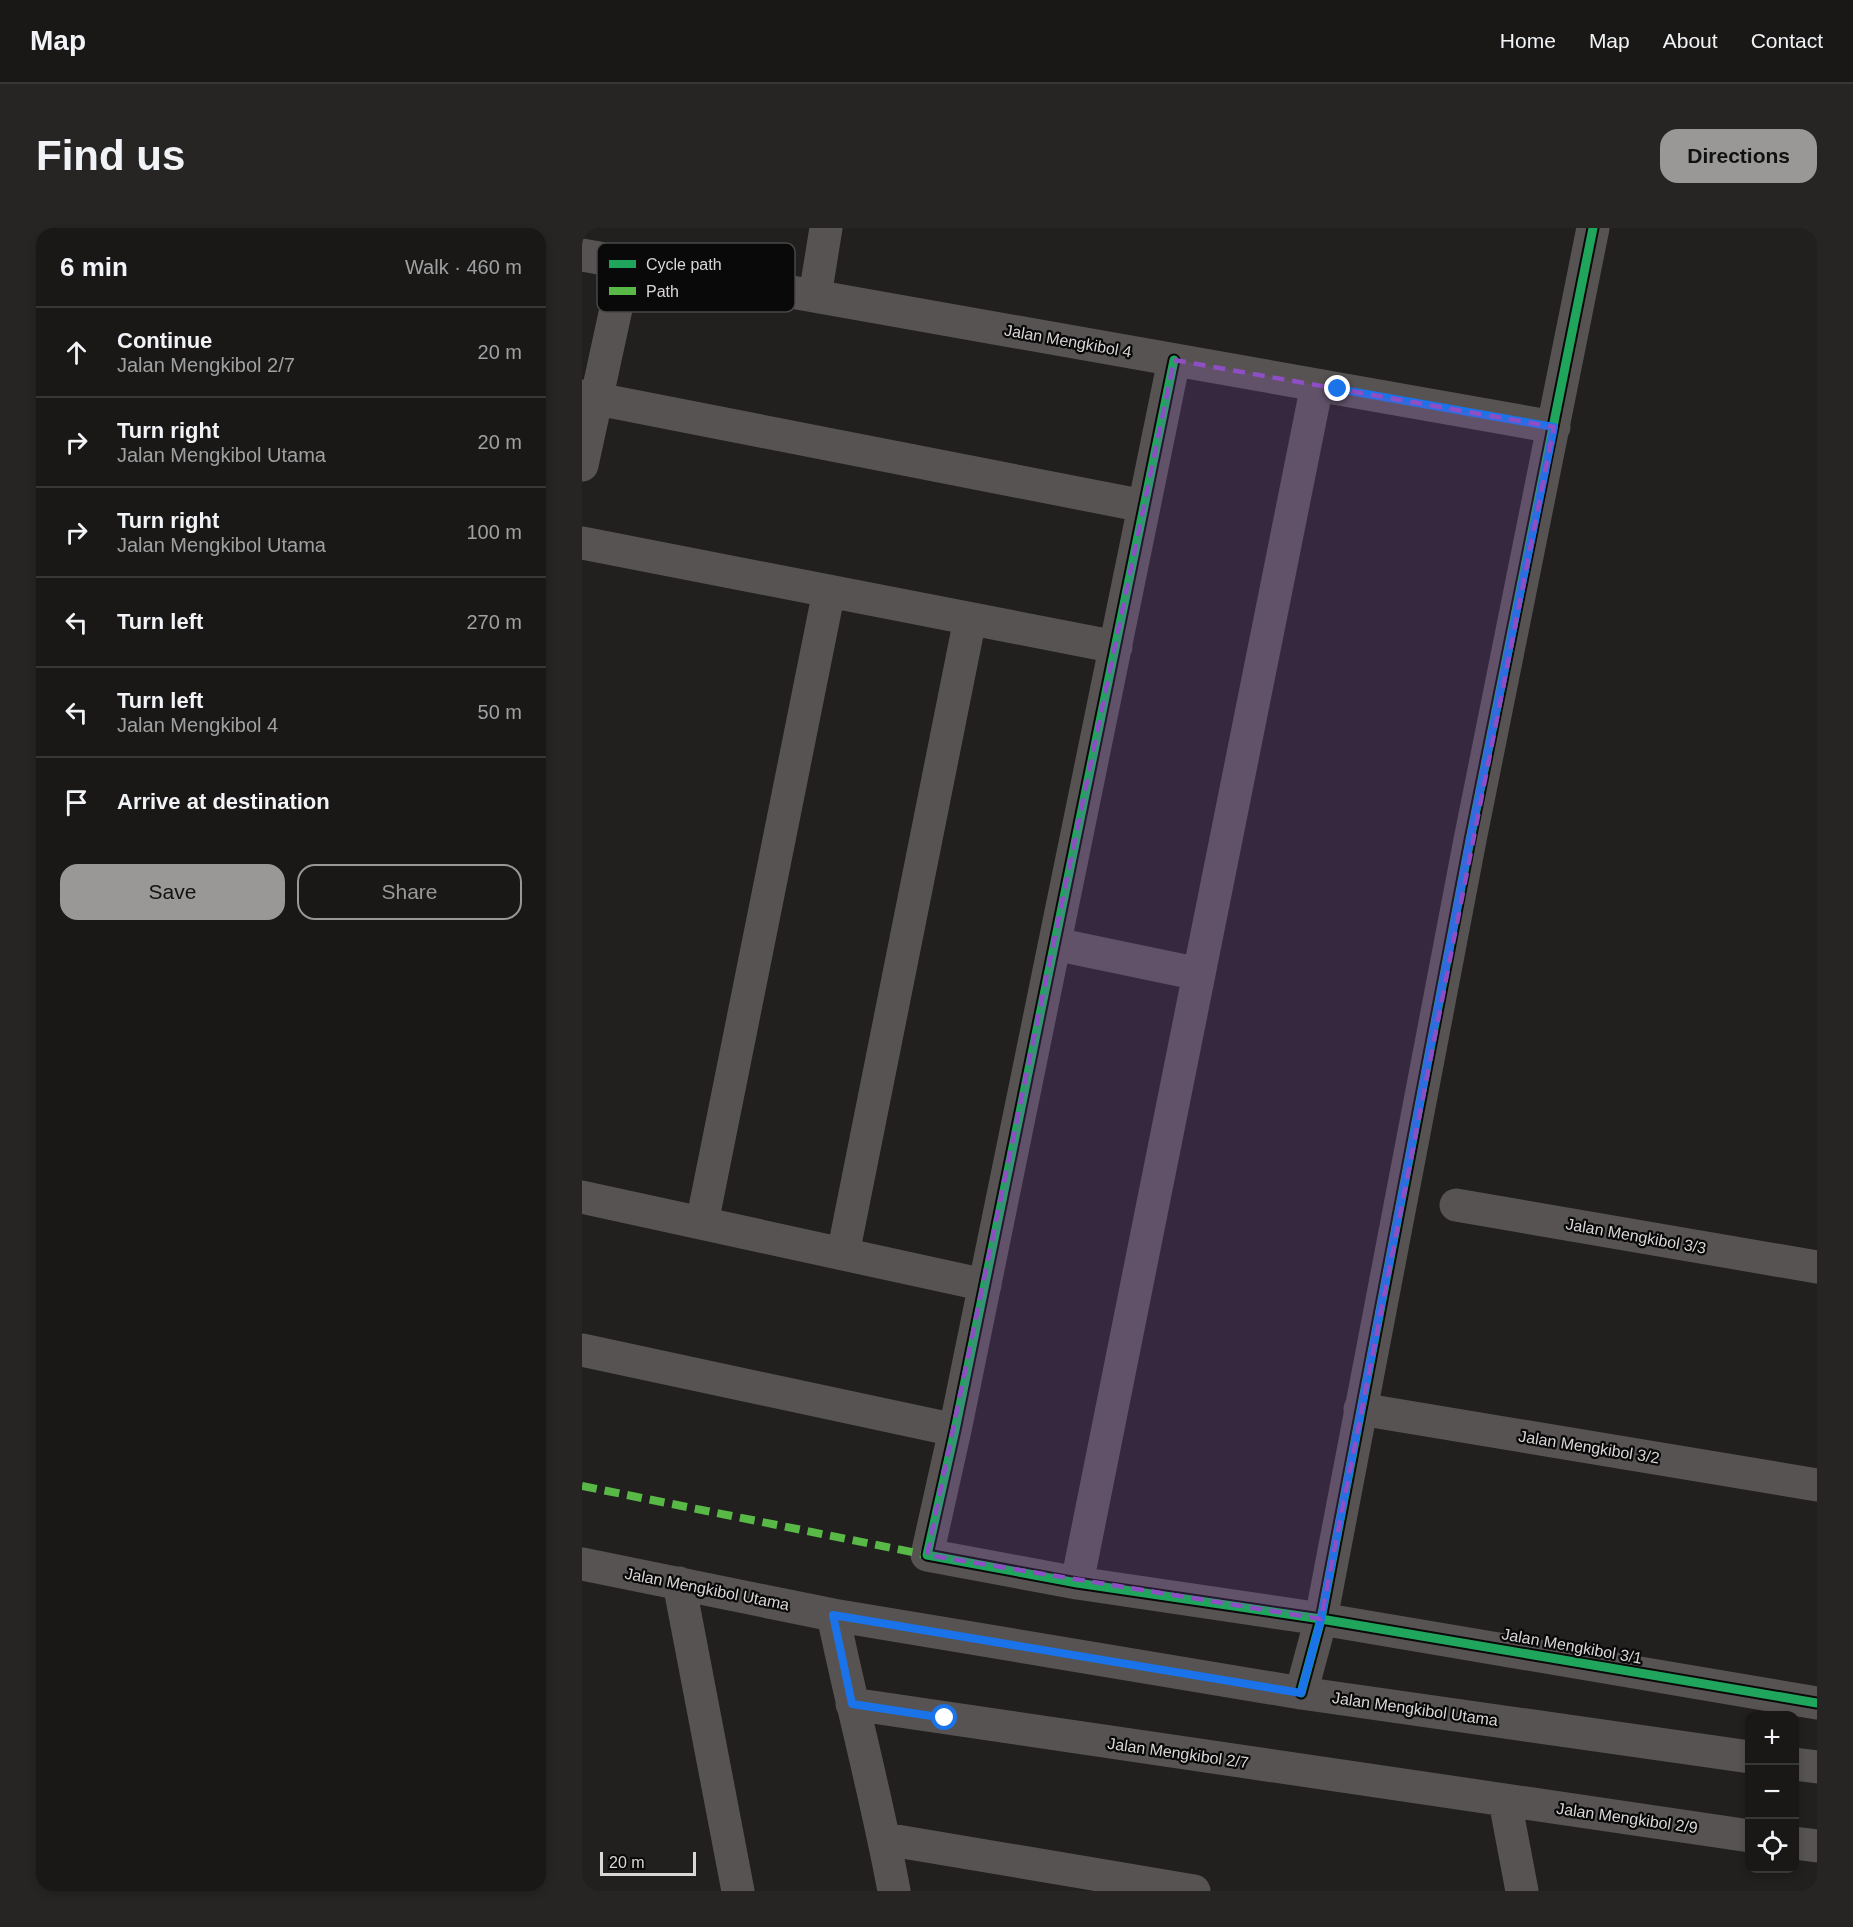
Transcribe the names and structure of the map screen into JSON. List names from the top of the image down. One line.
{"streets":{"street":["Jalan Mengkibol 4","Jalan Mengkibol 3/3","Jalan Mengkibol 3/2","Jalan Mengkibol Utama","Jalan Mengkibol 3/1","Jalan Mengkibol 2/7","Jalan Mengkibol 2/9"]},"crossings":[["Jalan Mengkibol 2/7","Jalan Mengkibol 2/9"]],"legend":["Cycle path","Path"],"scale_bar":"20 m","page":{"header":"Map","nav":["Home","Map","About","Contact"],"buttons":["Directions",["Save","Share"]],"title":"Find us","heading":["6 min","Walk · 460 m"],"list":[["Continue","Jalan Mengkibol 2/7","20 m"],["Turn right","Jalan Mengkibol Utama","20 m"],["Turn right","Jalan Mengkibol Utama","100 m"],["Turn left","270 m"],["Turn left","Jalan Mengkibol 4","50 m"],"Arrive at destination"],"map_buttons":["+","−"],"scale":"20 m"}}
